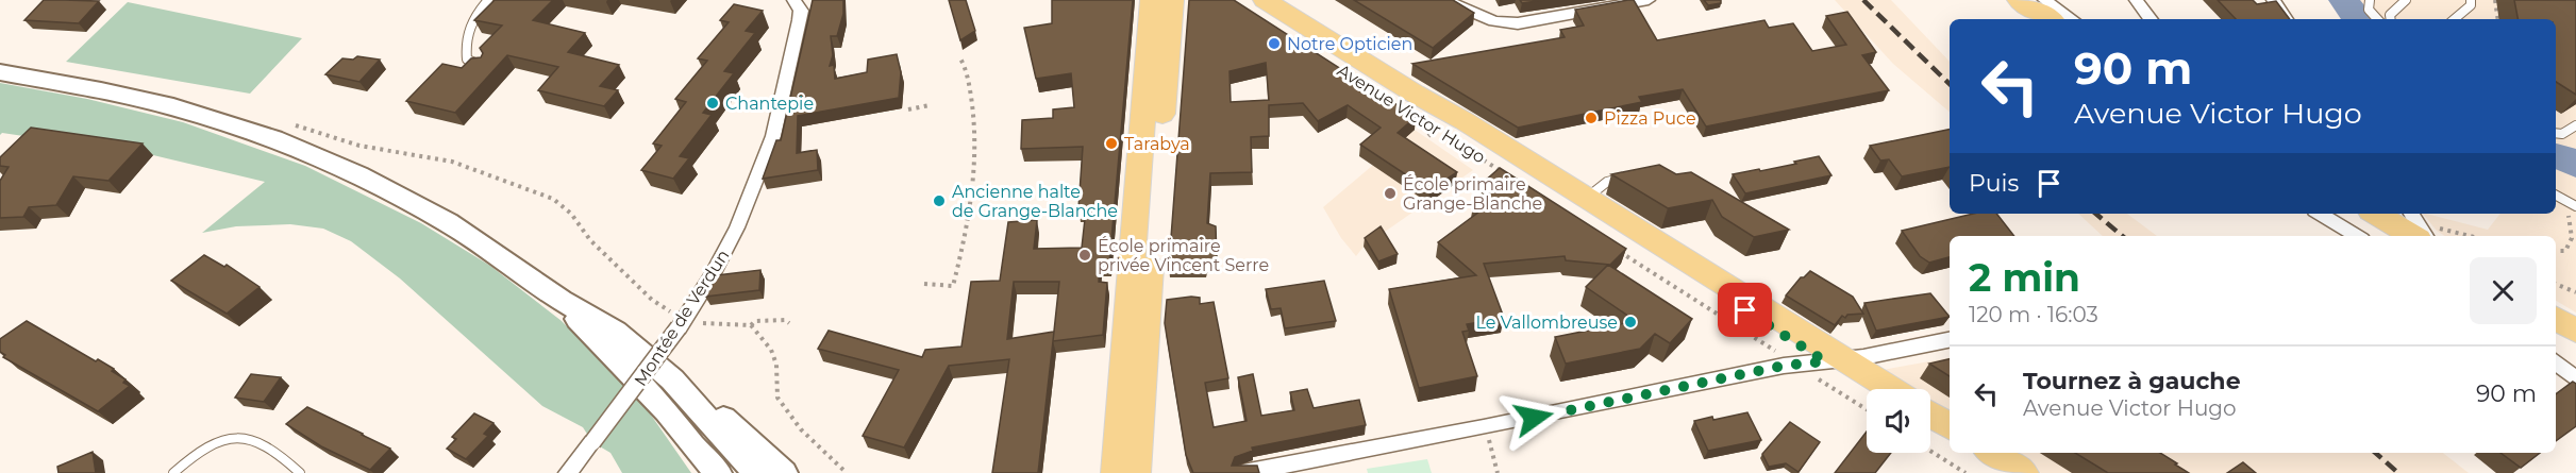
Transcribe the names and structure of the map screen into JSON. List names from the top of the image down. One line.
{"streets":{"main road":["Avenue Victor Hugo"],"street":["Montée de Verdun"]},"places":["Notre Opticien","Chantepie","Pizza Puce","Tarabya","École primaire Grange-Blanche","Ancienne halte de Grange-Blanche","École primaire privée Vincent Serre","Le Vallombreuse"],"page":{"turn":["90 m","Avenue Victor Hugo"],"then":"Puis","heading":["2 min","120 m · 16:03"],"list":[{"name":"Tournez à gauche","note":"Avenue Victor Hugo","value":"90 m"}]}}
